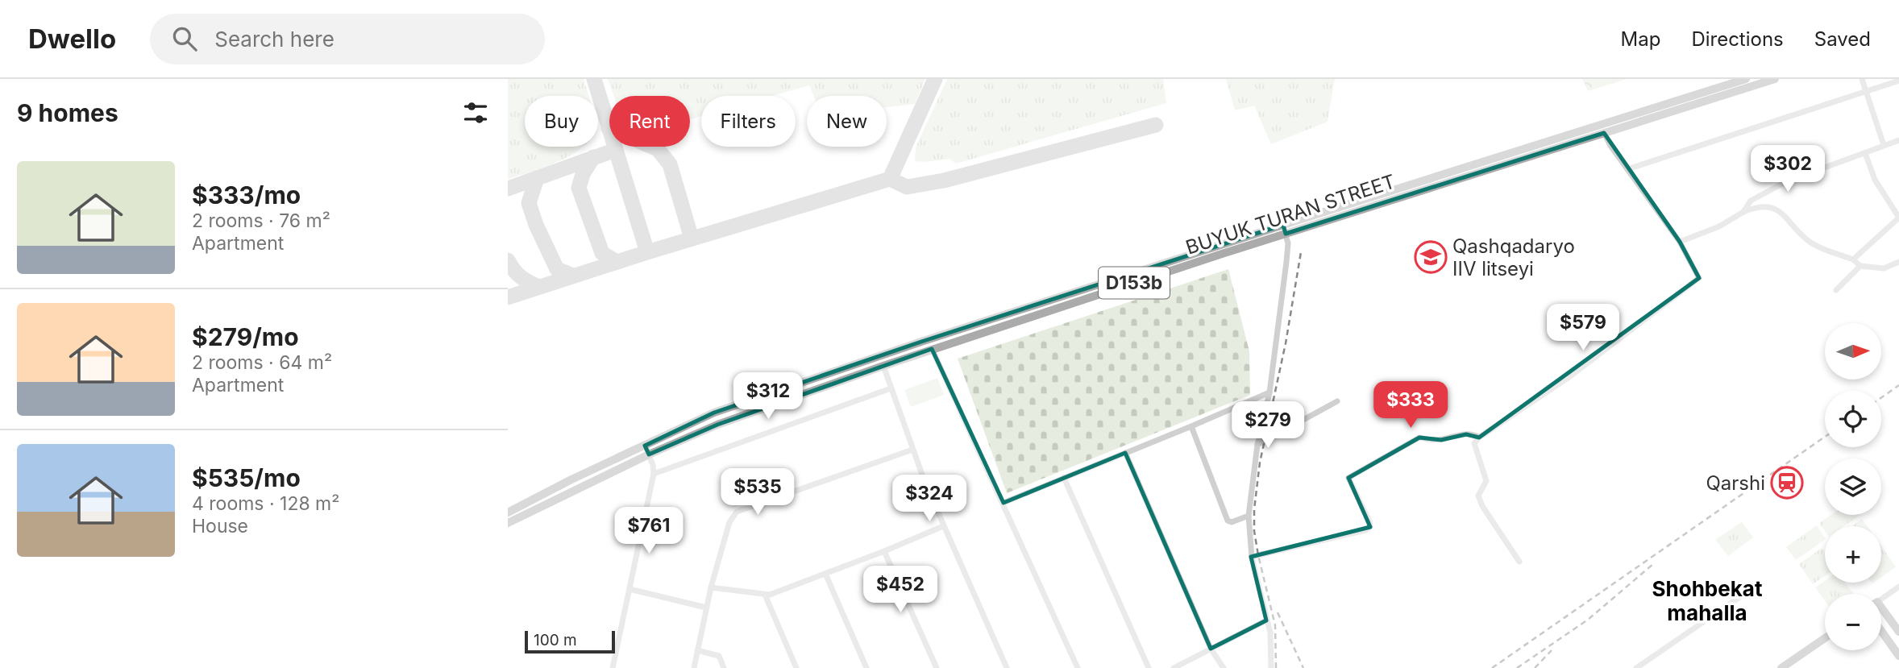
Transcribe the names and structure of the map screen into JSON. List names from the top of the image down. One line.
{"streets":{"main road":["BUYUK TURAN STREET","D153b"]},"districts":["Shohbekat mahalla"],"places":{"school or university":["Qashqadaryo IIV litseyi"],"station":["Qarshi"]},"scale_bar":"100 m","north":"right","page":{"header":"Dwello","search":"Search here","nav":["Map","Directions","Saved"],"heading":"9 homes","chip":["Buy","Rent","Filters","New"],"price":["$302","$579","$312","$333","$279","$535","$324","$761","$452"],"list":[{"name":"$333/mo","note":"2 rooms · 76 m² · Apartment"},{"name":"$279/mo","note":"2 rooms · 64 m² · Apartment"},{"name":"$535/mo","note":"4 rooms · 128 m² · House"}],"map_buttons":["+","−"],"scale":"100 m"}}
